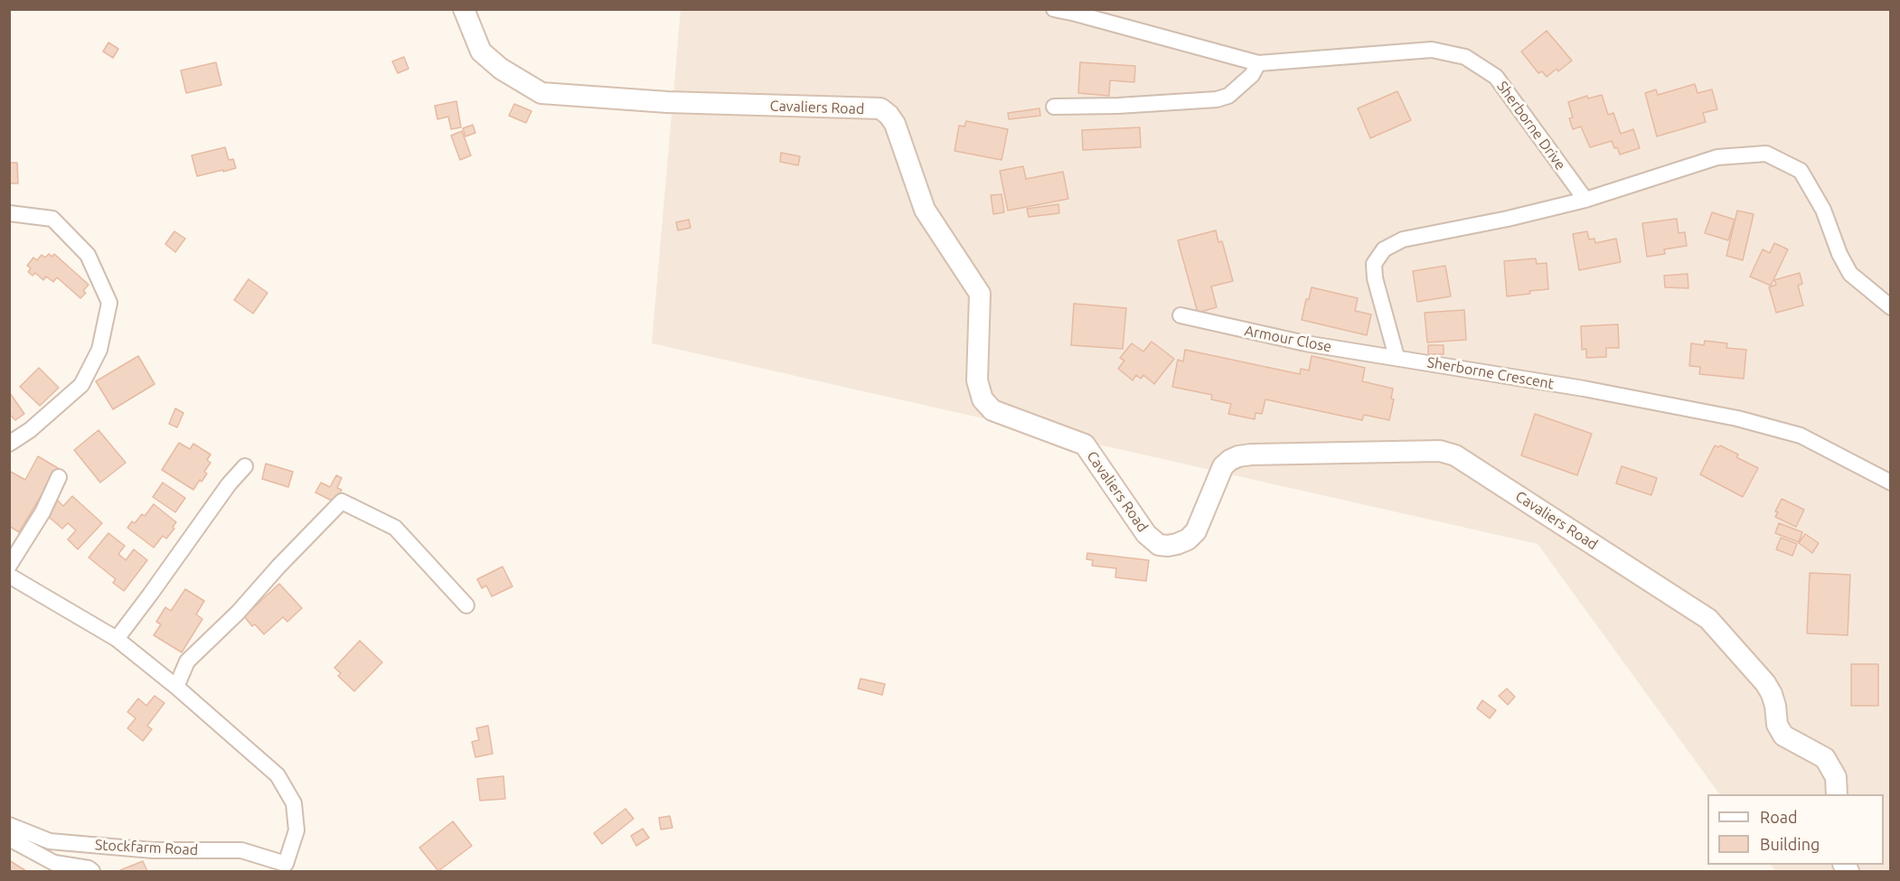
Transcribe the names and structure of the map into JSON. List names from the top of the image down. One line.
{"streets":{"main road":["Cavaliers Road"],"street":["Sherborne Drive","Armour Close","Sherborne Crescent","Stockfarm Road"]},"crossings":[["Armour Close","Sherborne Crescent"]],"legend":["Road","Building"]}
